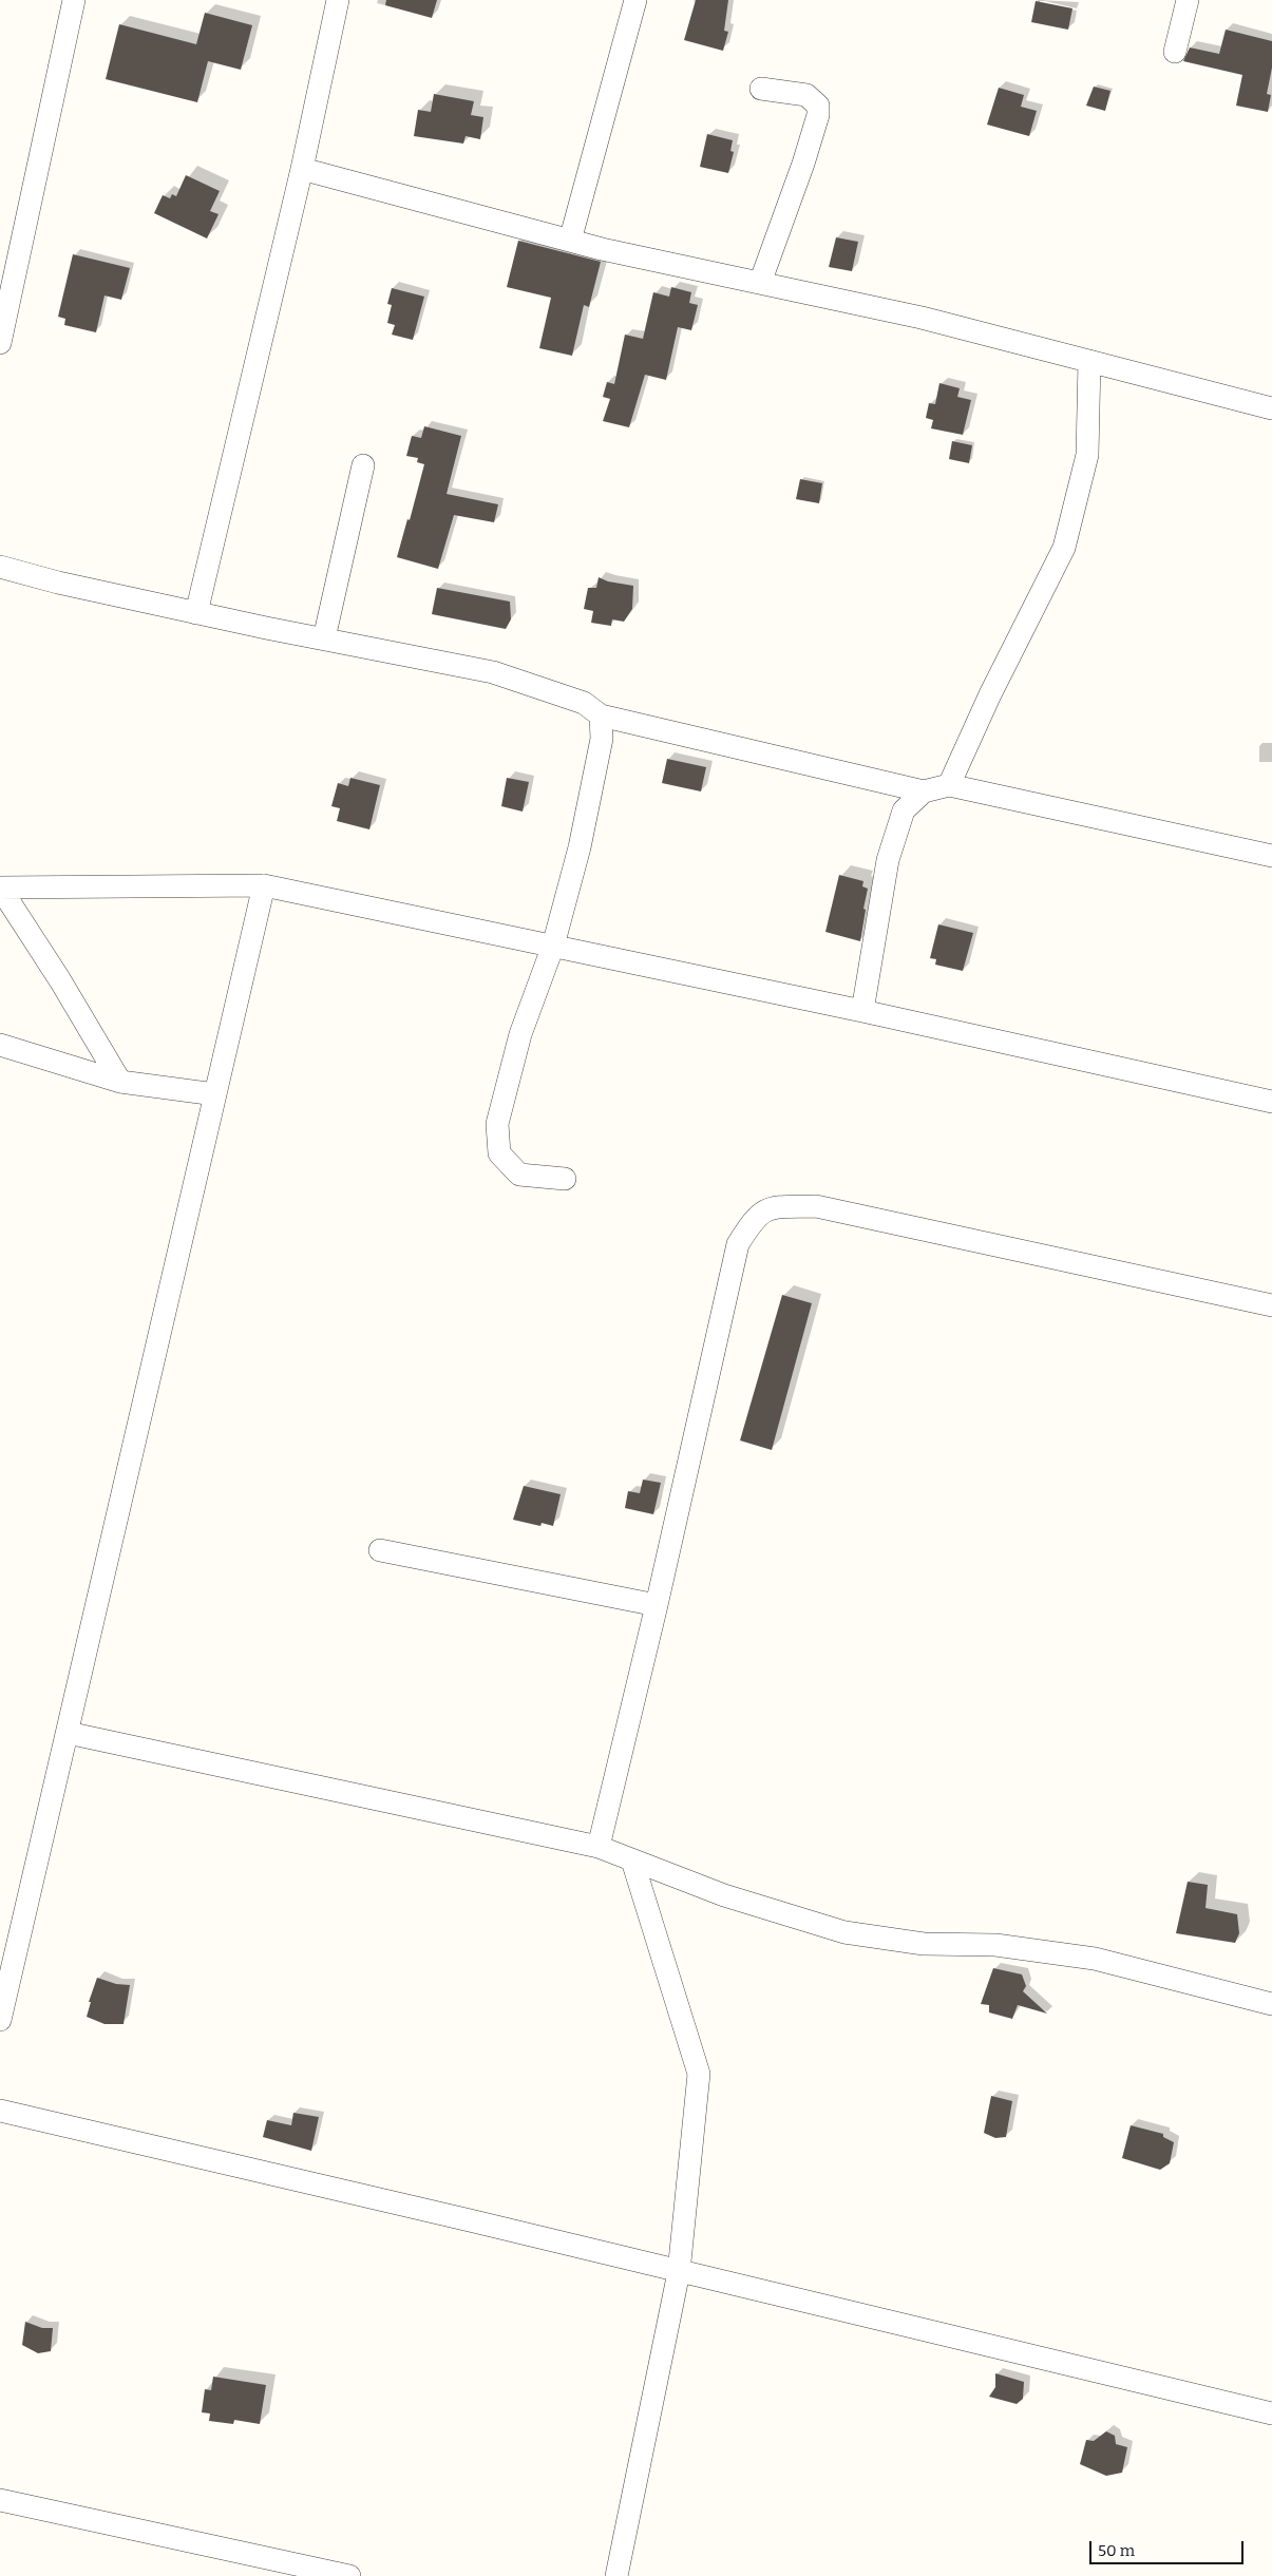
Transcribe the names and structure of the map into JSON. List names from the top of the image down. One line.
{"scale_bar":"50 m"}
